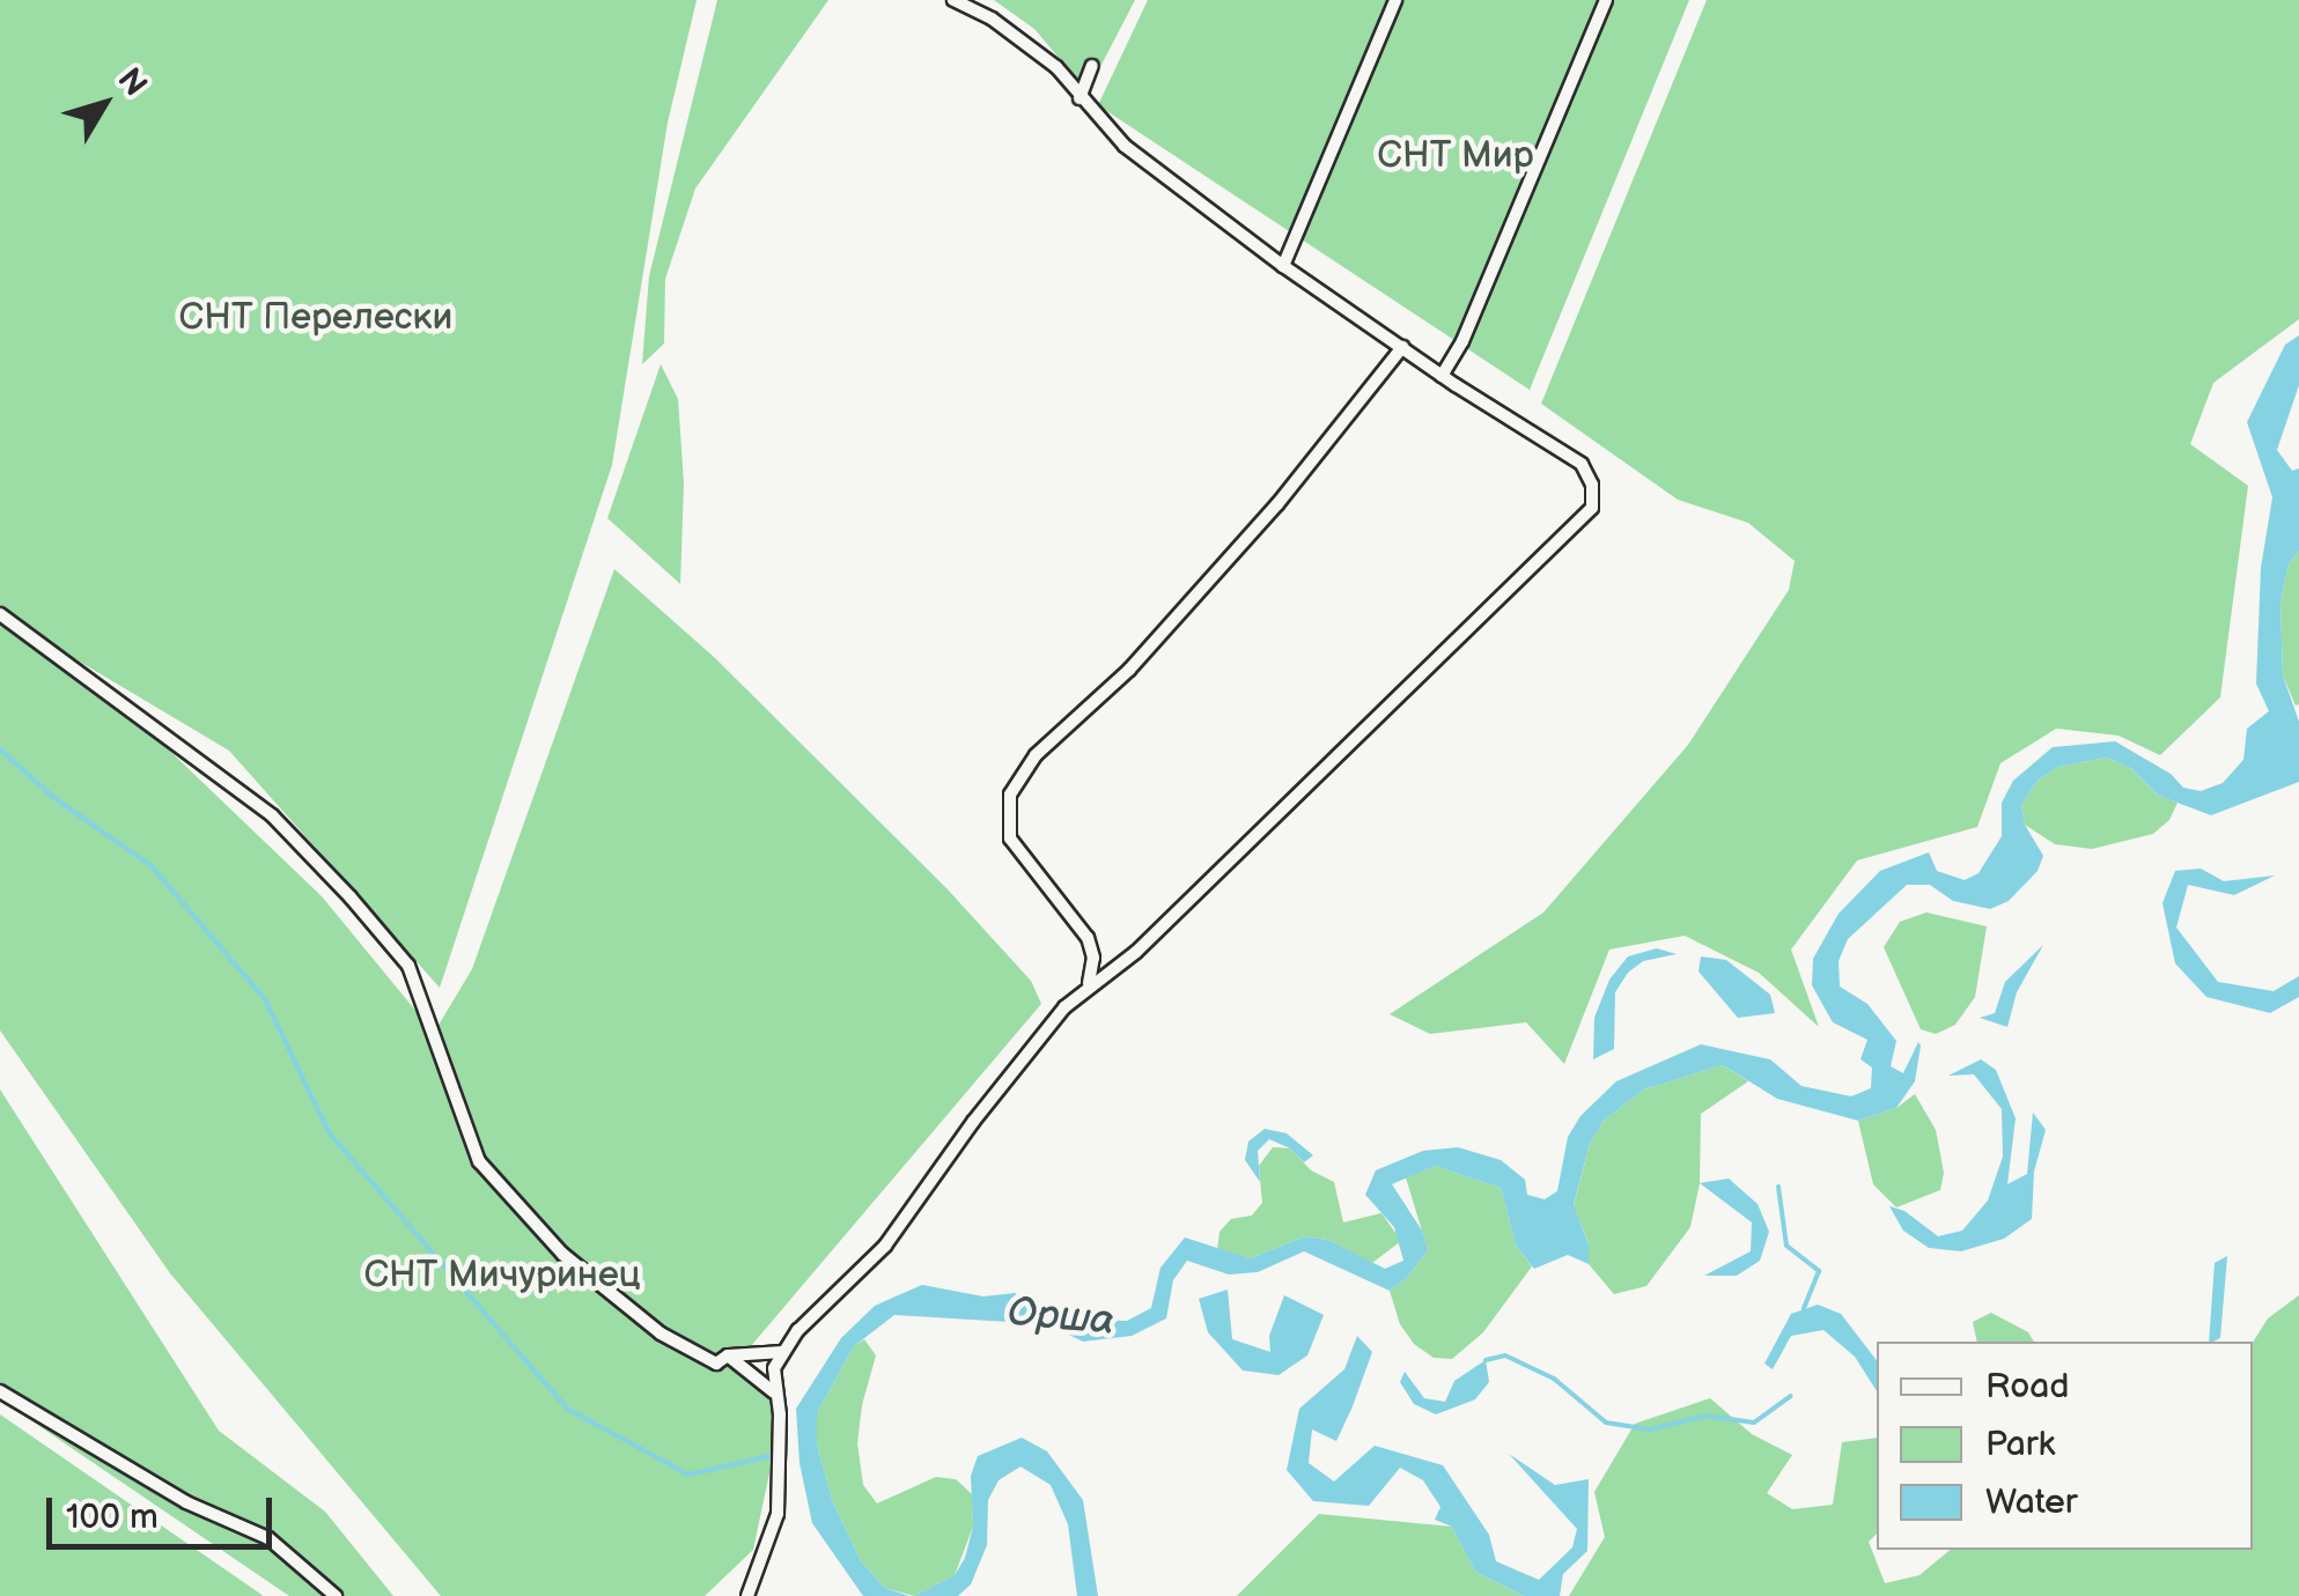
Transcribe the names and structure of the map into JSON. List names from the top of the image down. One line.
{"water":["Орша"],"parks":["СНТ Мир","СНТ Перелески","СНТ Мичуринец"],"legend":["Road","Park","Water"],"scale_bar":"100 m","north":"top right"}
